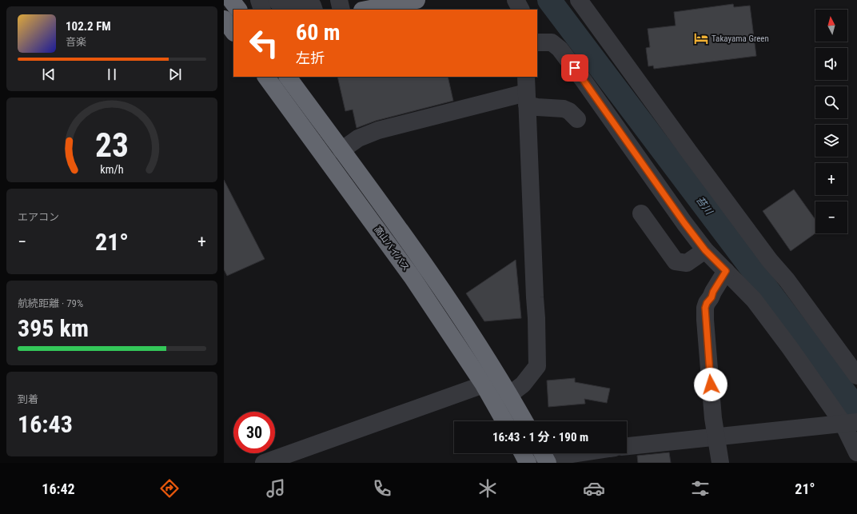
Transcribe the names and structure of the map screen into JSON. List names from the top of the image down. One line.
{"streets":{"highway":["高山バイパス"]},"water":["苔川"],"places":{"hotel":["Takayama Green"]},"north":"top","page":{"map_buttons":["+","−"],"turn":["60 m","左折"],"song":["102.2 FM","音楽"],"tile":["エアコン",["航続距離 · 79%","395 km"],["到着","16:43"]],"heat":["−","21°","+"],"limit":"30","trip":"16:43 · 1 分 · 190 m","tabs":["16:42","21°"],"gauge":["23","km/h"]}}
